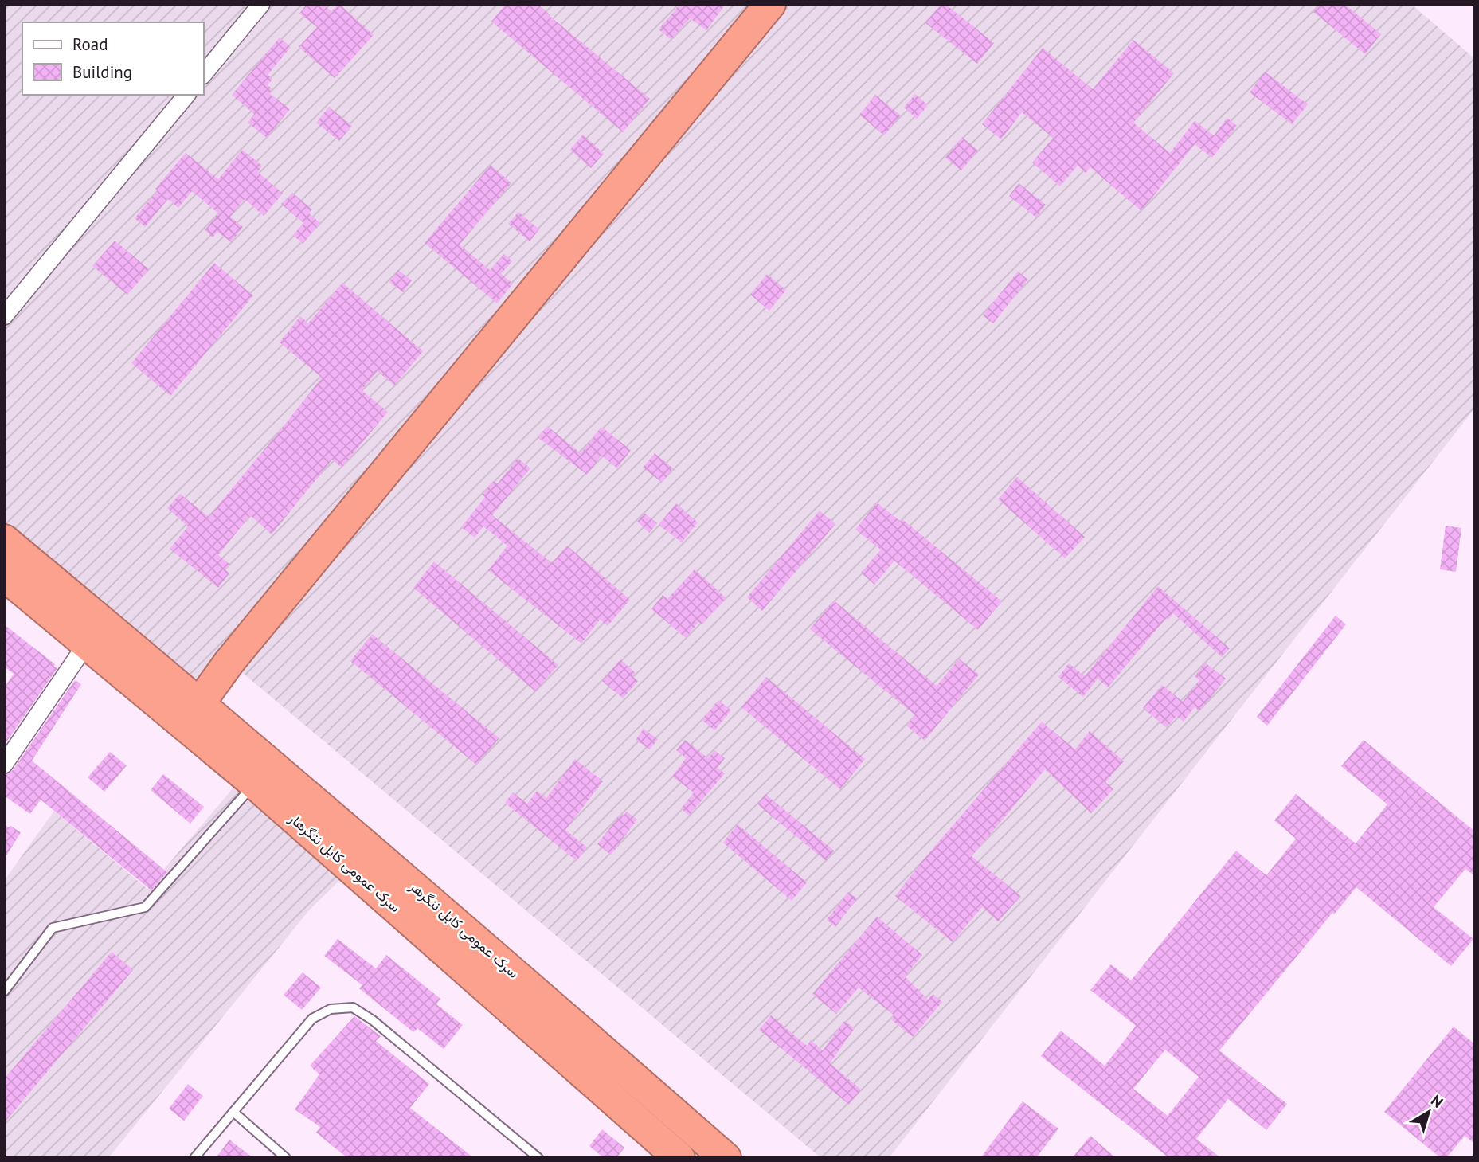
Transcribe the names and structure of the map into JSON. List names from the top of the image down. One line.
{"streets":{"highway":["سرک عمومی کابل ننگرهار","سرک عمومی کابل ننگرهر"]},"crossings":[["سرک عمومی کابل ننگرهار","سرک عمومی کابل ننگرهر"]],"legend":["Road","Building"],"north":"top right"}
